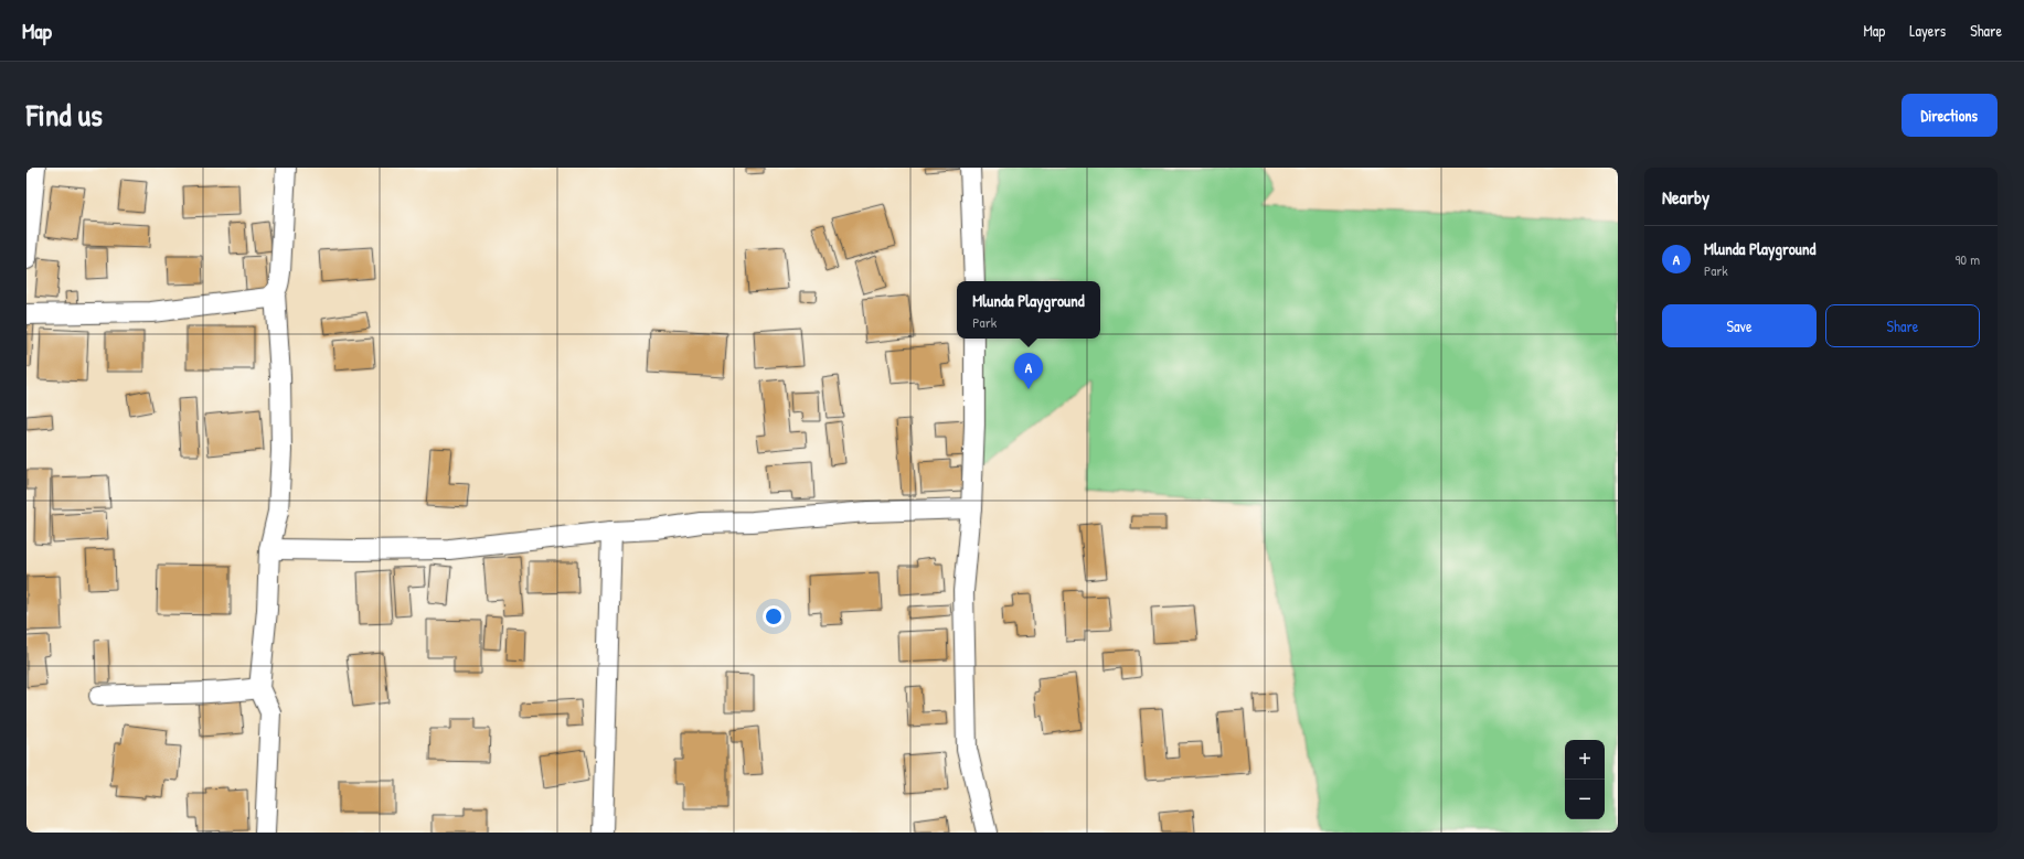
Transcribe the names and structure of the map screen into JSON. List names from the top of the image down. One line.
{"page":{"header":"Map","nav":["Map","Layers","Share"],"title":"Find us","buttons":["Directions",["Save","Share"]],"heading":"Nearby","list":[{"mark":"A","name":"Mlunda Playground","note":"Park","value":"90 m"}],"popup":["Mlunda Playground","Park"],"pins":"A","map_buttons":["+","−"]}}
